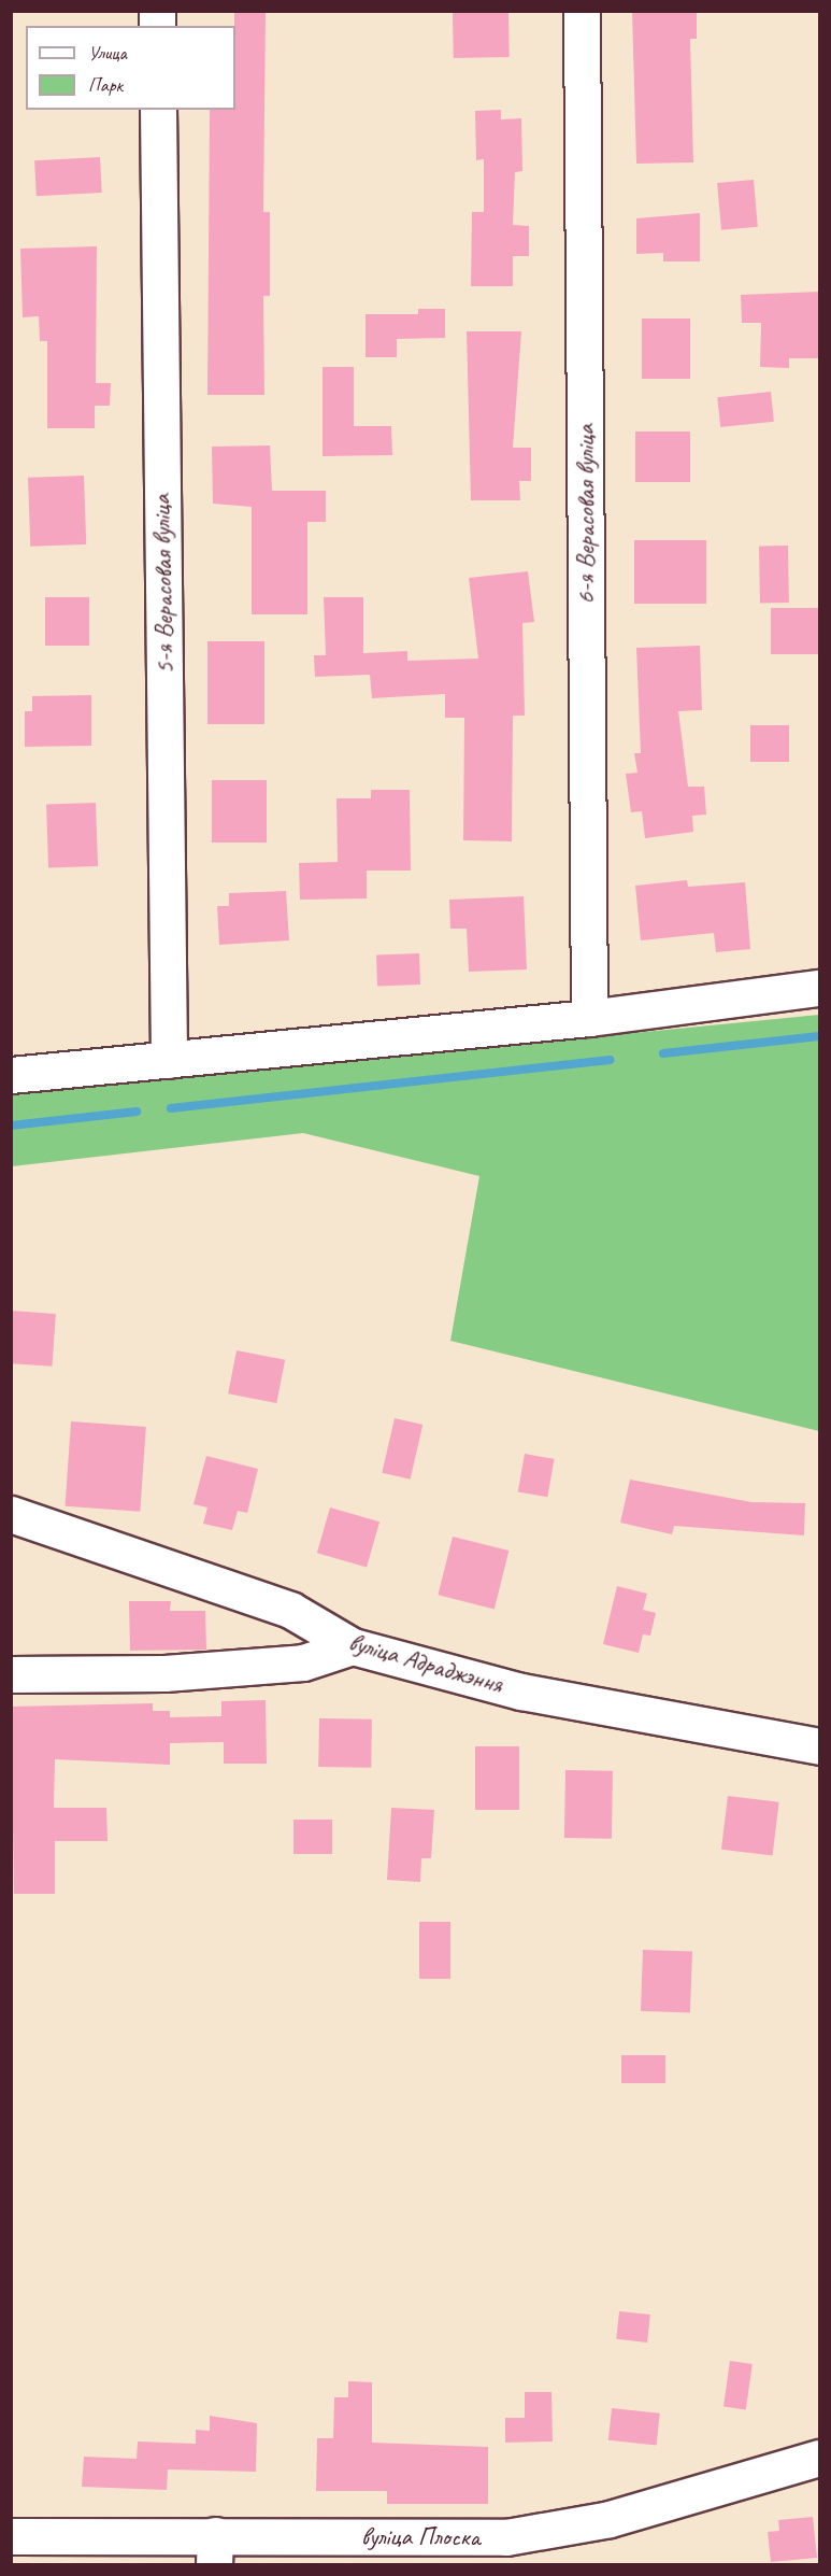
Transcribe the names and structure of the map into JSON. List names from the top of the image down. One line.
{"streets":{"street":["6-я Верасовая вуліца","5-я Верасовая вуліца","вуліца Адраджэння","вуліца Плоска"]},"legend":["Улица","Парк"]}
